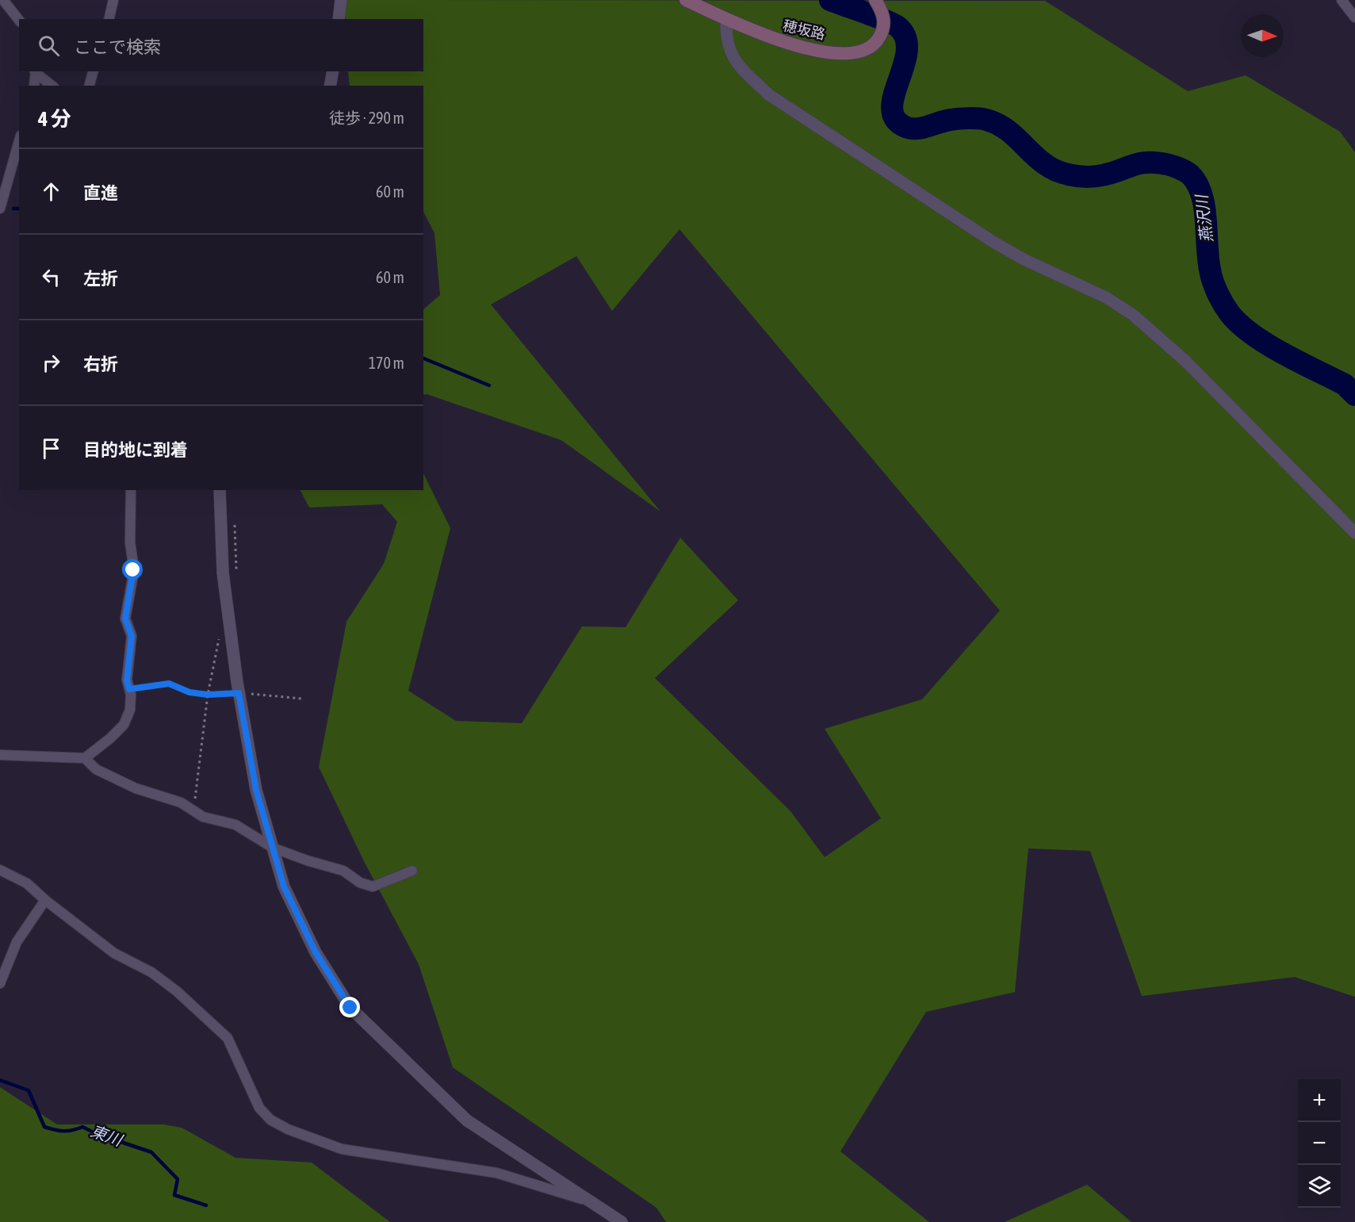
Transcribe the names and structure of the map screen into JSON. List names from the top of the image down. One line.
{"streets":{"main road":["穂坂路"]},"water":["燕沢川","東川"],"north":"right","page":{"search":"ここで検索","heading":["4 分","徒歩 · 290 m"],"list":[["直進","60 m"],["左折","60 m"],["右折","170 m"],"目的地に到着"],"map_buttons":["+","−"]}}
